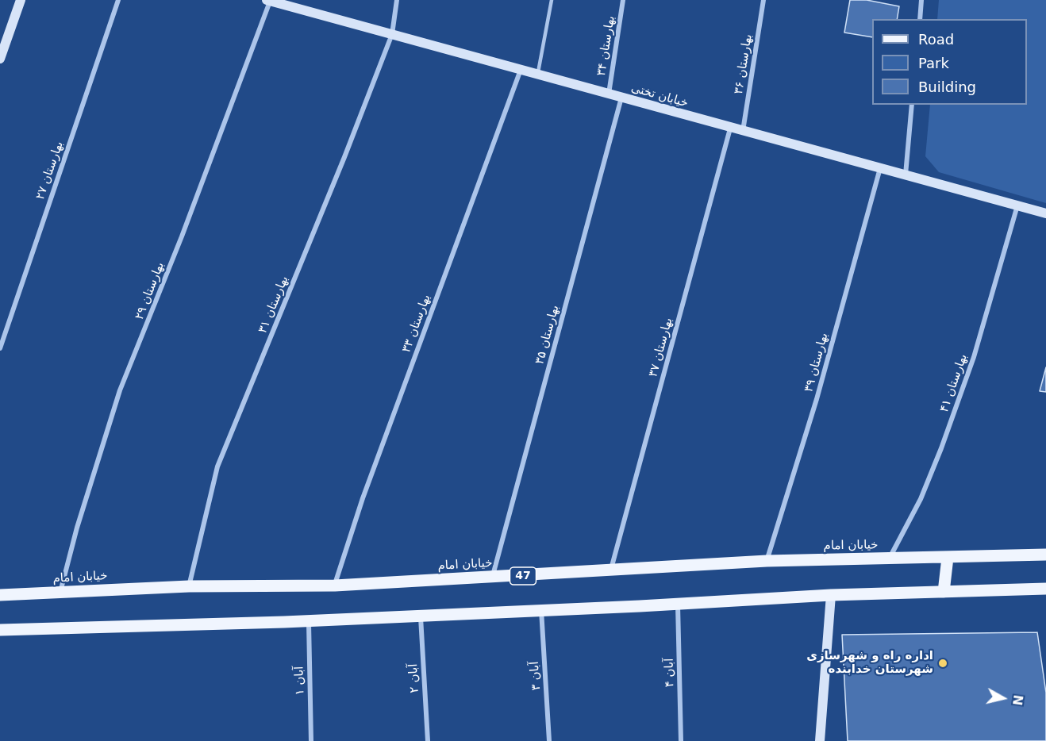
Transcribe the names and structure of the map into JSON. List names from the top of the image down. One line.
{"streets":{"main road":["خیابان امام","47"],"street":["بهارستان ۳۴","بهارستان ۳۶","خیابان تختی","بهارستان ۲۷","بهارستان ۲۹","بهارستان ۳۱","بهارستان ۳۳","بهارستان ۳۵","بهارستان ۳۷","بهارستان ۳۹","بهارستان ۴۱","آبان ۴","آبان ۳","آبان ۲","آبان ۱"]},"crossings":[["بهارستان ۳۴","خیابان تختی"],["بهارستان ۳۶","خیابان تختی"],["خیابان تختی","بهارستان ۲۹"],["خیابان تختی","بهارستان ۳۱"],["خیابان تختی","بهارستان ۳۳"],["خیابان تختی","بهارستان ۳۵"],["خیابان تختی","بهارستان ۳۷"],["خیابان تختی","بهارستان ۳۹"],["خیابان تختی","بهارستان ۴۱"],["بهارستان ۲۹","خیابان امام"],["بهارستان ۳۱","خیابان امام"],["بهارستان ۳۳","خیابان امام"],["بهارستان ۳۵","خیابان امام"],["بهارستان ۳۷","خیابان امام"],["بهارستان ۳۹","خیابان امام"],["بهارستان ۴۱","خیابان امام"]],"places":["اداره راه و شهرسازی شهرستان خدابنده"],"legend":["Road","Park","Building"],"north":"right"}
